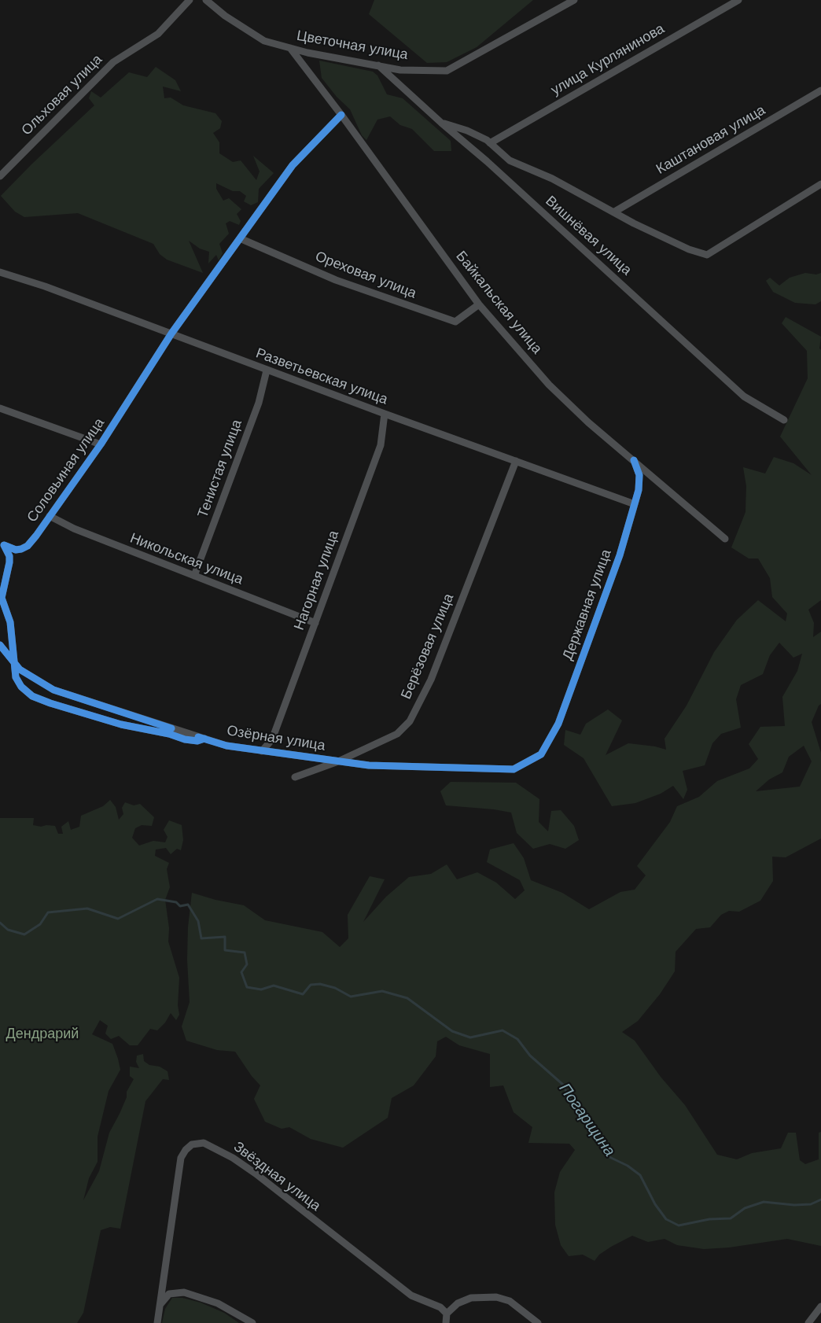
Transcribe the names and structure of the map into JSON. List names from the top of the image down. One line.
{"streets":{"street":["Цветочная улица","улица Курлянинова","Ольховая улица","Каштановая улица","Вишнёвая улица","Ореховая улица","Байкальская улица","Разветьевская улица","Тенистая улица","Соловьиная улица","Никольская улица","Нагорная улица","Державная улица","Берёзовая улица","Озёрная улица","Звёздная улица"]},"crossings":[["Цветочная улица","Вишнёвая улица"],["Цветочная улица","Байкальская улица"],["Ореховая улица","Байкальская улица"],["Ореховая улица","Соловьиная улица"],["Байкальская улица","Соловьиная улица"],["Байкальская улица","Державная улица"],["Разветьевская улица","Тенистая улица"],["Разветьевская улица","Соловьиная улица"],["Разветьевская улица","Нагорная улица"],["Разветьевская улица","Державная улица"],["Разветьевская улица","Берёзовая улица"],["Тенистая улица","Никольская улица"],["Соловьиная улица","Никольская улица"],["Соловьиная улица","Озёрная улица"],["Никольская улица","Нагорная улица"],["Нагорная улица","Озёрная улица"],["Державная улица","Озёрная улица"],["Берёзовая улица","Озёрная улица"]],"water":["Погарщина"],"parks":["Дендрарий"]}
